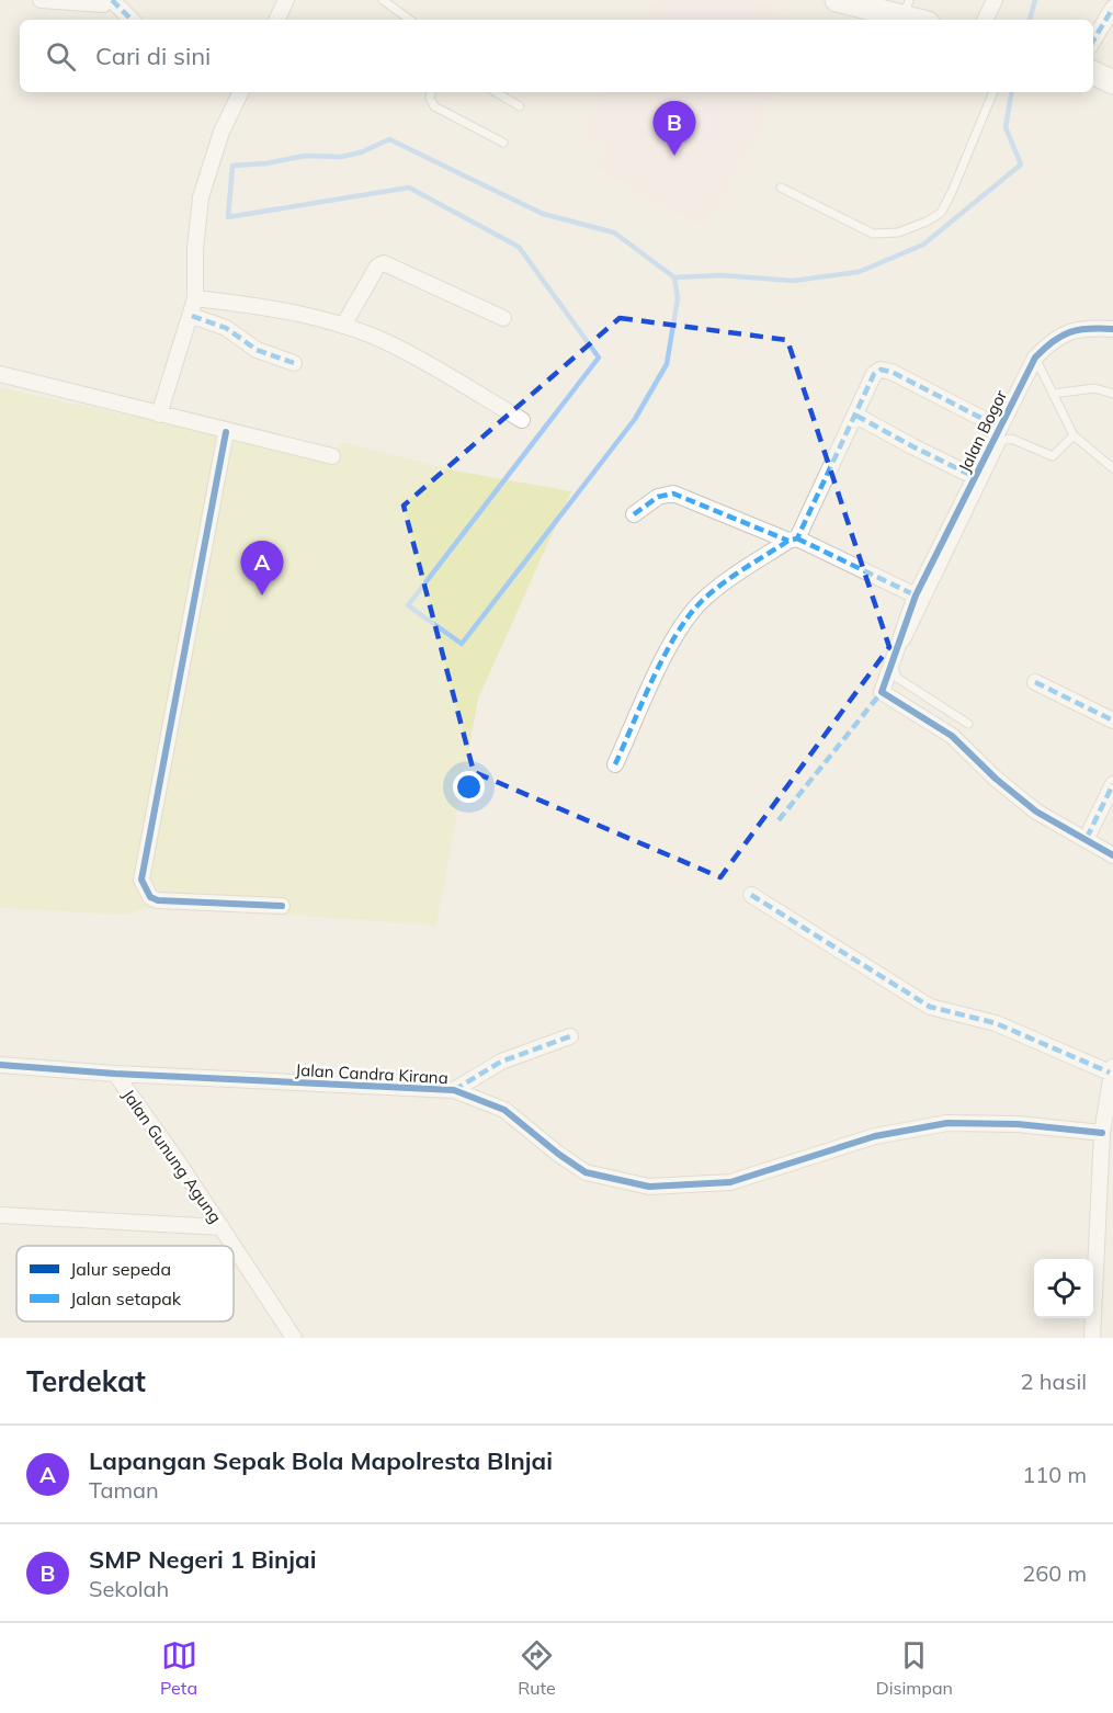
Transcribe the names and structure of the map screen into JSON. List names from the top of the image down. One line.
{"streets":{"street":["Jalan Bogor","Jalan Candra Kirana","Jalan Gunung Agung"]},"crossings":[["Jalan Candra Kirana","Jalan Gunung Agung"]],"legend":["Jalur sepeda","Jalan setapak"],"page":{"search":"Cari di sini","pins":["B","A"],"heading":["Terdekat","2 hasil"],"list":[{"mark":"A","name":"Lapangan Sepak Bola Mapolresta BInjai","note":"Taman","value":"110 m"},{"mark":"B","name":"SMP Negeri 1 Binjai","note":"Sekolah","value":"260 m"}],"nav":["Peta","Rute","Disimpan"]}}
